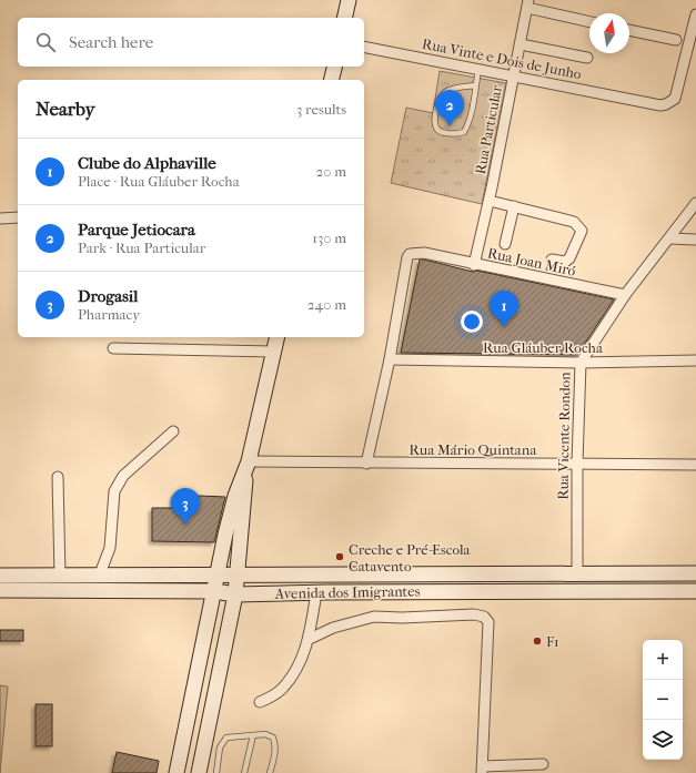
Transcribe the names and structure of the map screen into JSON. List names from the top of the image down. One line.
{"streets":{"main road":["Avenida dos Imigrantes"],"street":["Rua Vinte e Dois de Junho","Rua Particular","Rua Joan Miró","Rua Gláuber Rocha","Rua Vicente Rondon","Rua Mário Quintana"]},"crossings":[["Rua Vinte e Dois de Junho","Rua Particular"],["Rua Particular","Rua Joan Miró"],["Rua Joan Miró","Rua Gláuber Rocha"],["Rua Joan Miró","Rua Vicente Rondon"],["Rua Gláuber Rocha","Rua Vicente Rondon"],["Rua Vicente Rondon","Rua Mário Quintana"],["Rua Vicente Rondon","Avenida dos Imigrantes"]],"places":["Creche e Pré-Escola Catavento","F1"],"north":"top","page":{"search":"Search here","heading":["Nearby","3 results"],"pins":["2","1","3"],"list":[{"mark":"1","name":"Clube do Alphaville","note":"Place · Rua Gláuber Rocha","value":"20 m"},{"mark":"2","name":"Parque Jetiocara","note":"Park · Rua Particular","value":"130 m"},{"mark":"3","name":"Drogasil","note":"Pharmacy","value":"240 m"}],"map_buttons":["+","−"]}}
